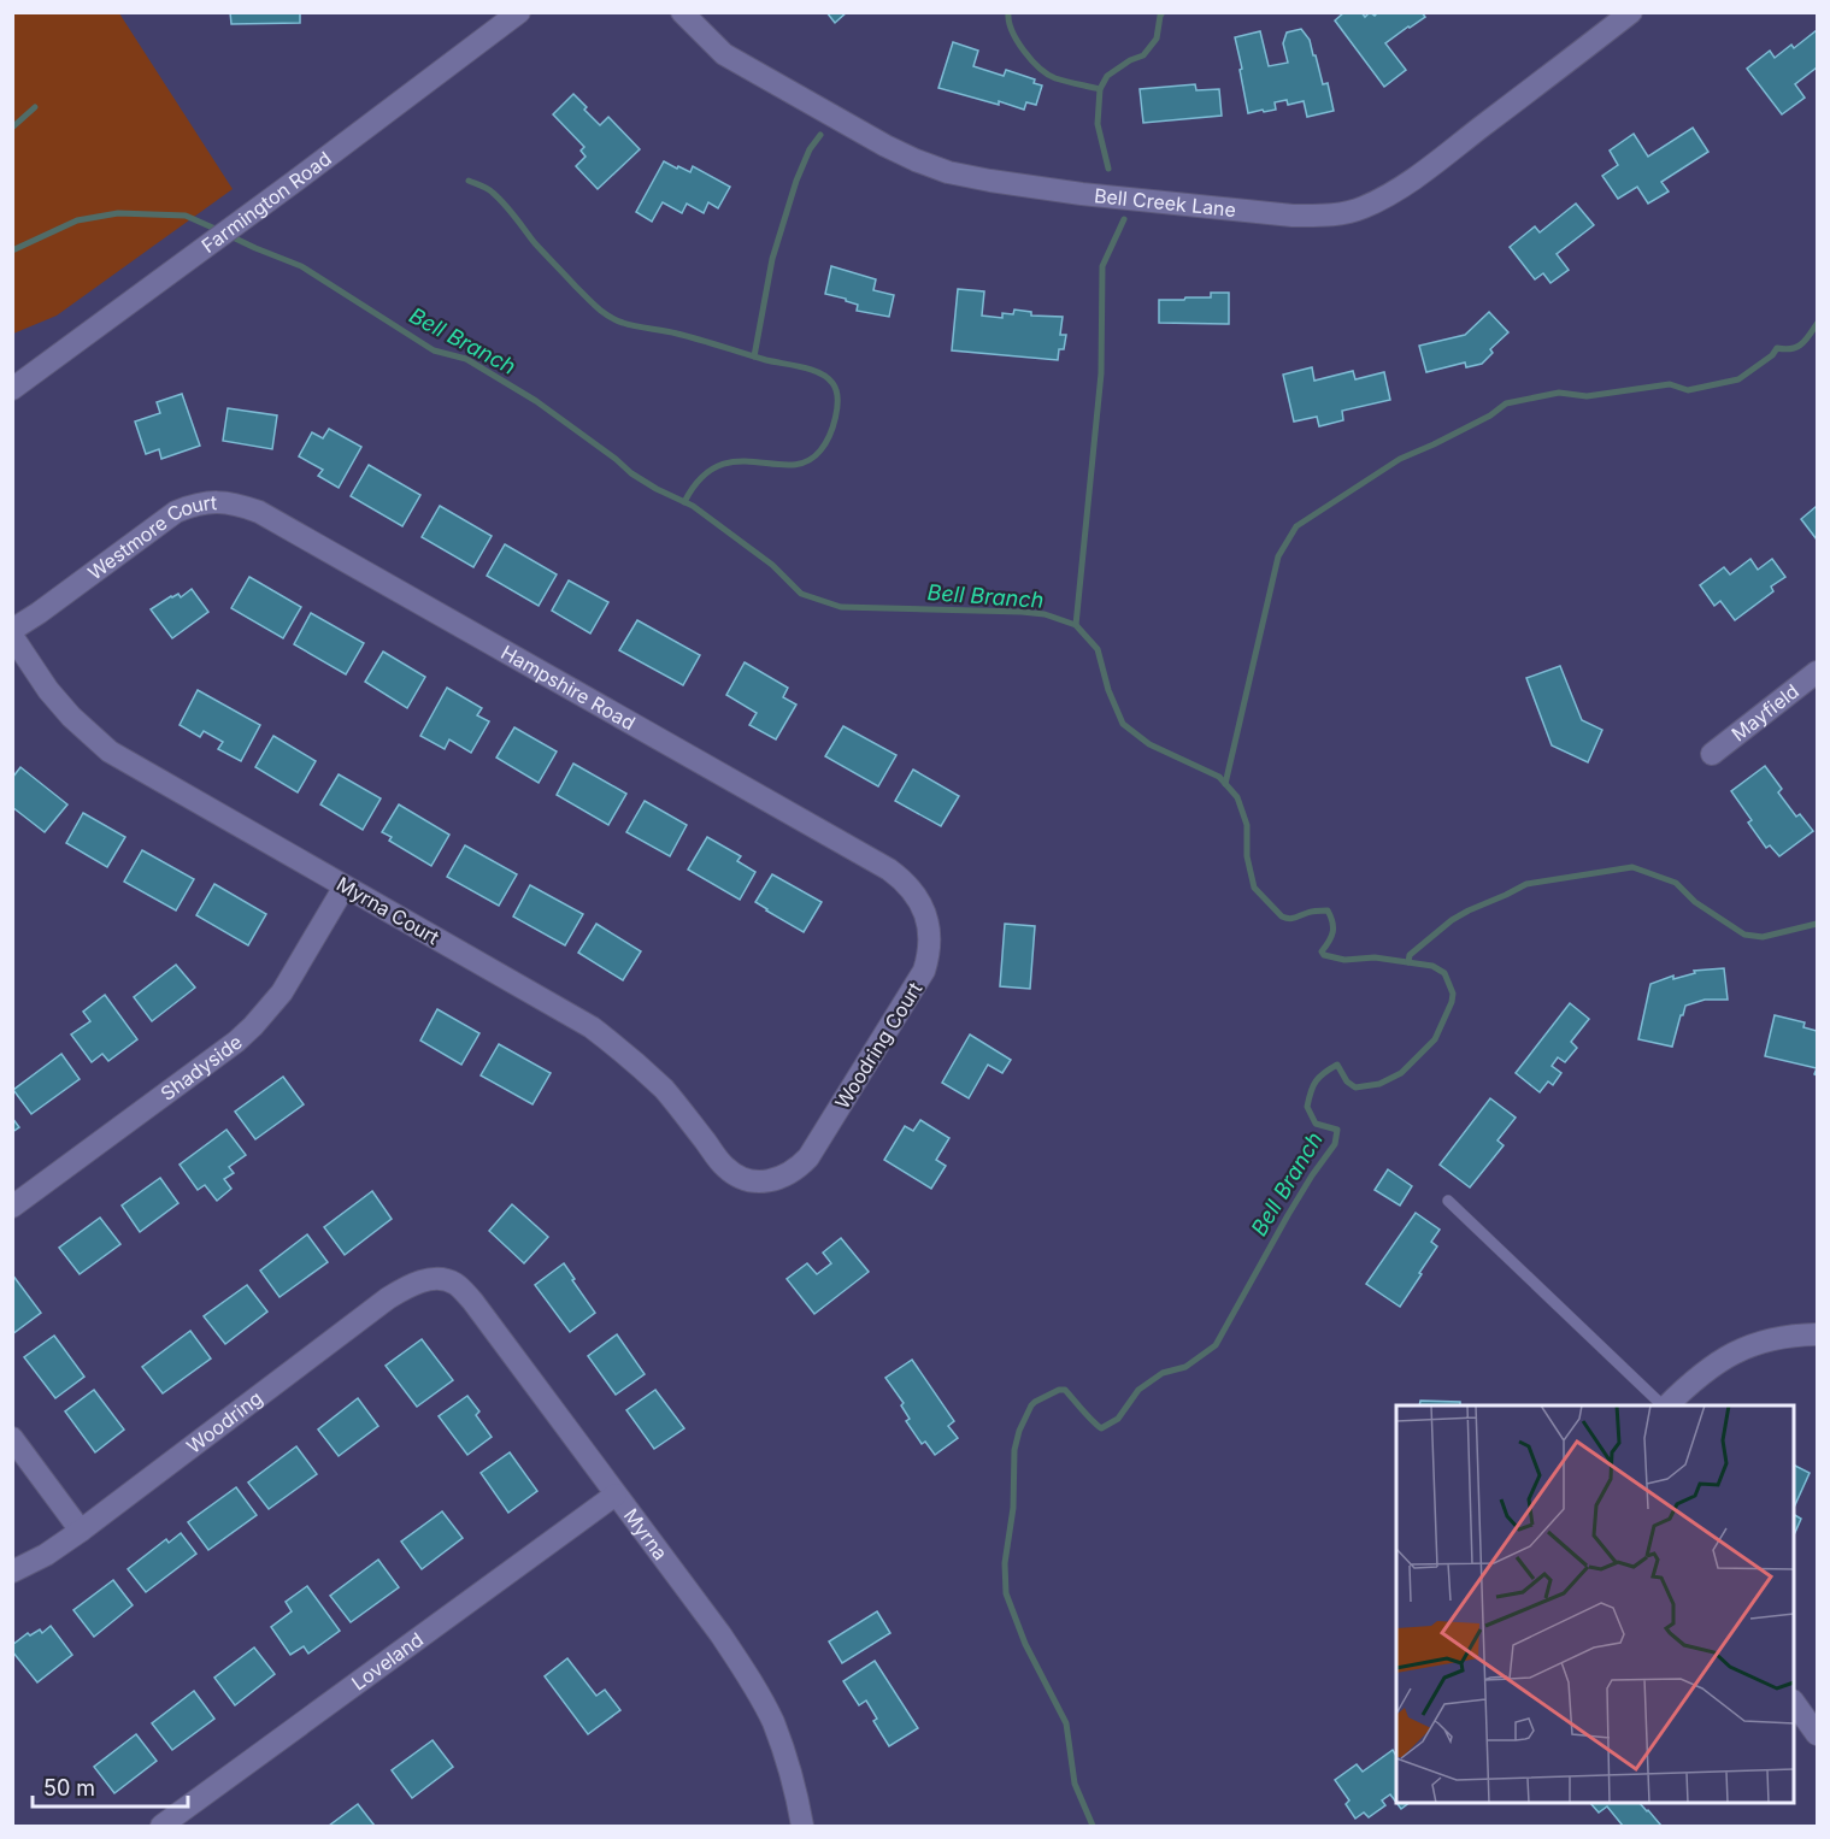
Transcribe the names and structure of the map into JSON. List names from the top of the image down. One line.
{"streets":{"street":["Farmington Road","Bell Creek Lane","Westmore Court","Hampshire Road","Mayfield","Myrna Court","Woodring Court","Shadyside","Woodring","Myrna","Loveland"]},"crossings":[["Westmore Court","Hampshire Road"],["Hampshire Road","Woodring Court"],["Myrna Court","Woodring Court"],["Myrna Court","Shadyside"],["Woodring","Myrna"],["Myrna","Loveland"]],"water":["Bell Branch"],"scale_bar":"50 m"}
